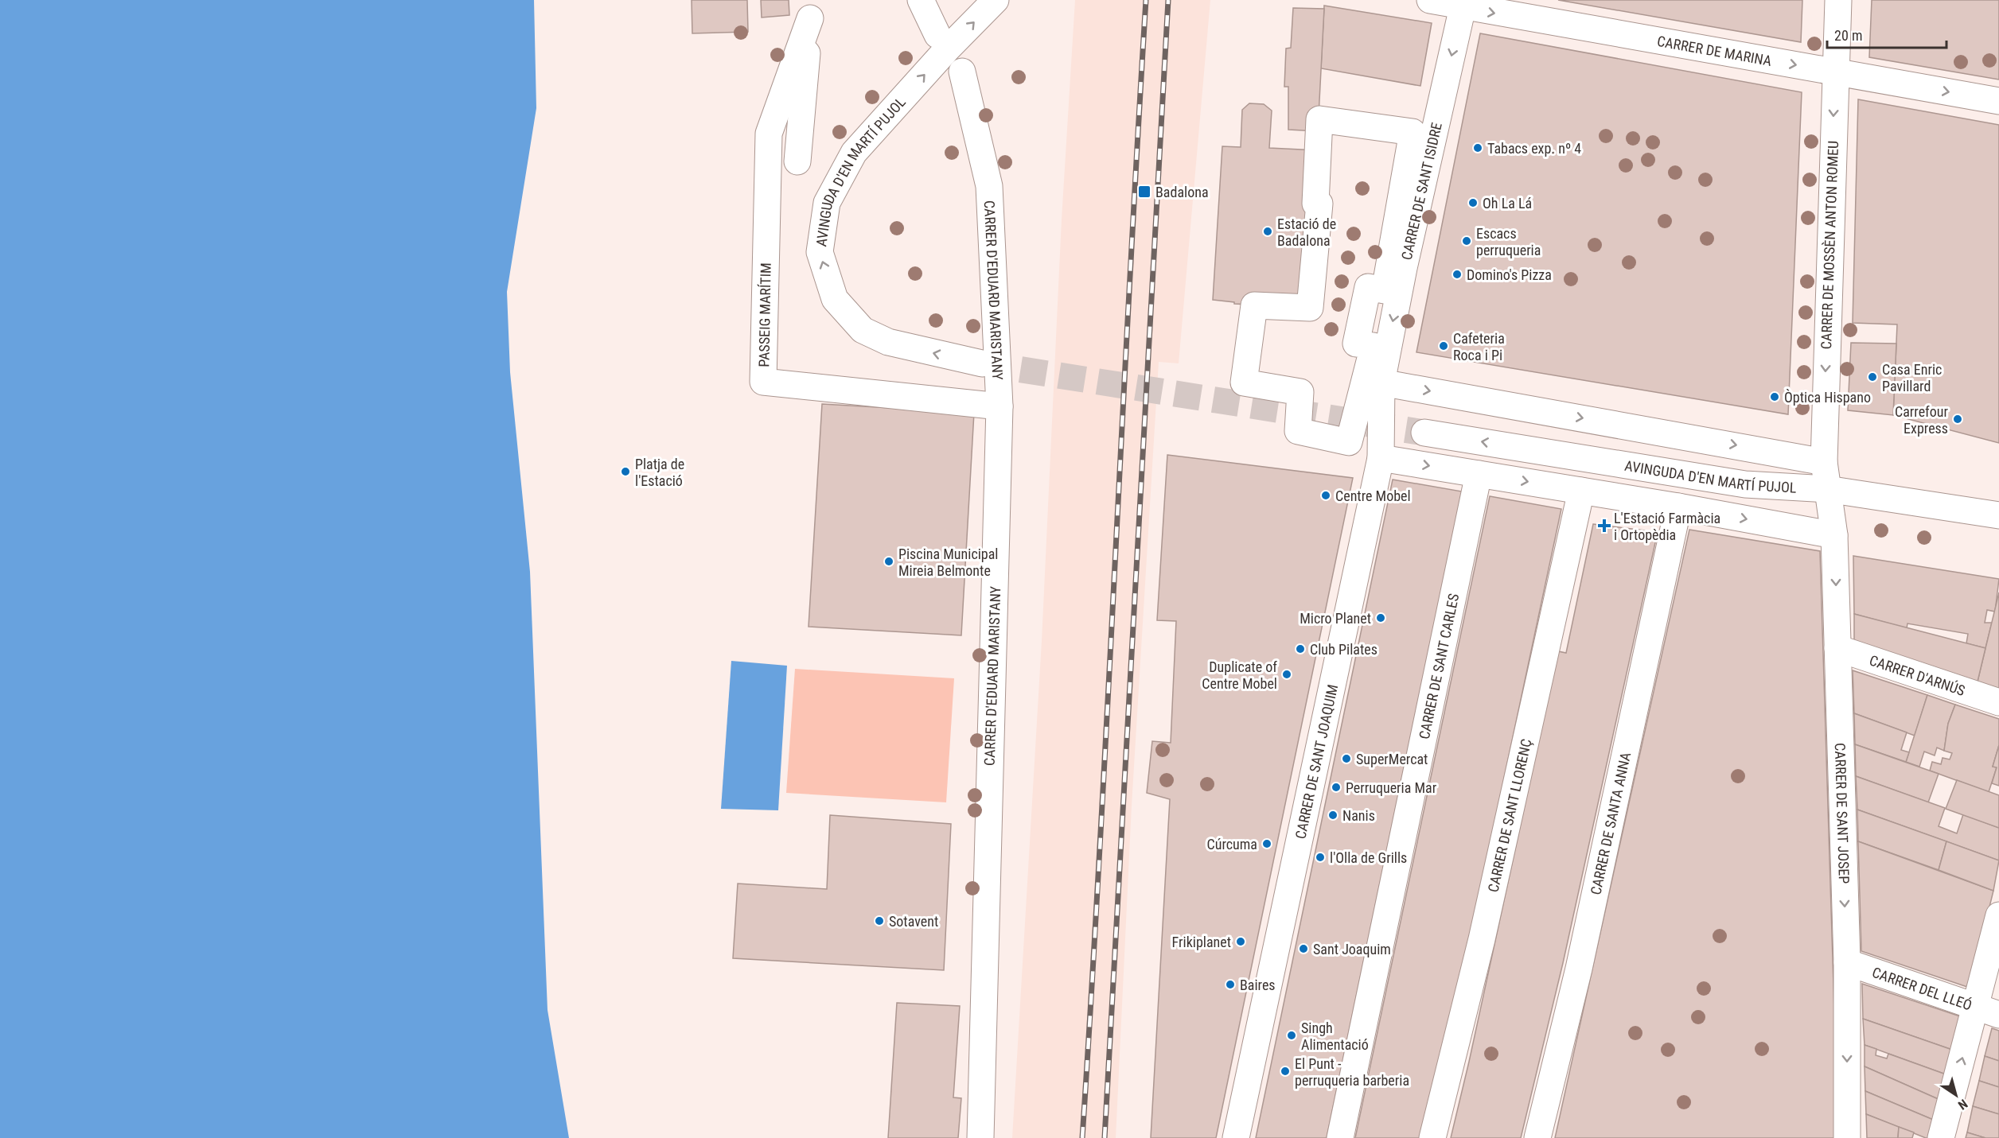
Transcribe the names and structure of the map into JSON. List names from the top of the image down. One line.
{"streets":{"street":["CARRER DE MARINA","AVINGUDA D'EN MARTÍ PUJOL","CARRER DE SANT ISIDRE","CARRER DE MOSSÈN ANTON ROMEU","CARRER D'EDUARD MARISTANY","PASSEIG MARÍTIM","CARRER DE SANT CARLES","CARRER D'ARNÚS","CARRER DE SANT JOAQUIM","CARRER DE SANT JOSEP","CARRER DE SANT LLORENÇ","CARRER DE SANTA ANNA","CARRER DEL LLEÓ"]},"crossings":[["CARRER DE MARINA","CARRER DE SANT ISIDRE"],["CARRER DE MARINA","CARRER DE MOSSÈN ANTON ROMEU"],["AVINGUDA D'EN MARTÍ PUJOL","CARRER DE SANT ISIDRE"],["AVINGUDA D'EN MARTÍ PUJOL","CARRER DE MOSSÈN ANTON ROMEU"],["AVINGUDA D'EN MARTÍ PUJOL","CARRER DE SANT JOAQUIM"],["AVINGUDA D'EN MARTÍ PUJOL","CARRER DE SANT JOSEP"],["CARRER DE SANT ISIDRE","CARRER DE SANT JOAQUIM"],["CARRER DE MOSSÈN ANTON ROMEU","CARRER DE SANT JOSEP"],["CARRER D'EDUARD MARISTANY","PASSEIG MARÍTIM"],["CARRER D'ARNÚS","CARRER DE SANT JOSEP"],["CARRER DE SANT JOSEP","CARRER DEL LLEÓ"]],"one_way":["CARRER DE MARINA","CARRER DE SANT ISIDRE","CARRER DE MOSSÈN ANTON ROMEU"],"places":{"other":["Tabacs exp. nº 4","Oh La Lá","Estació de Badalona","Escacs perruqueria","Domino's Pizza","Cafeteria Roca i Pi","Casa Enric Pavillard","Òptica Hispano","Carrefour Express","Platja de l'Estació","Centre Mobel","Piscina Municipal Mireia Belmonte","Micro Planet","Club Pilates","Duplicate of Centre Mobel","SuperMercat","Perruqueria Mar","Nanis","Cúrcuma","l'Olla de Grills","Sotavent","Frikiplanet","Sant Joaquim","Baires","Singh Alimentació","El Punt - perruqueria barberia"],"transit":["Badalona"],"health":["L'Estació Farmàcia i Ortopèdia"]},"scale_bar":"20 m","north":"bottom right"}
